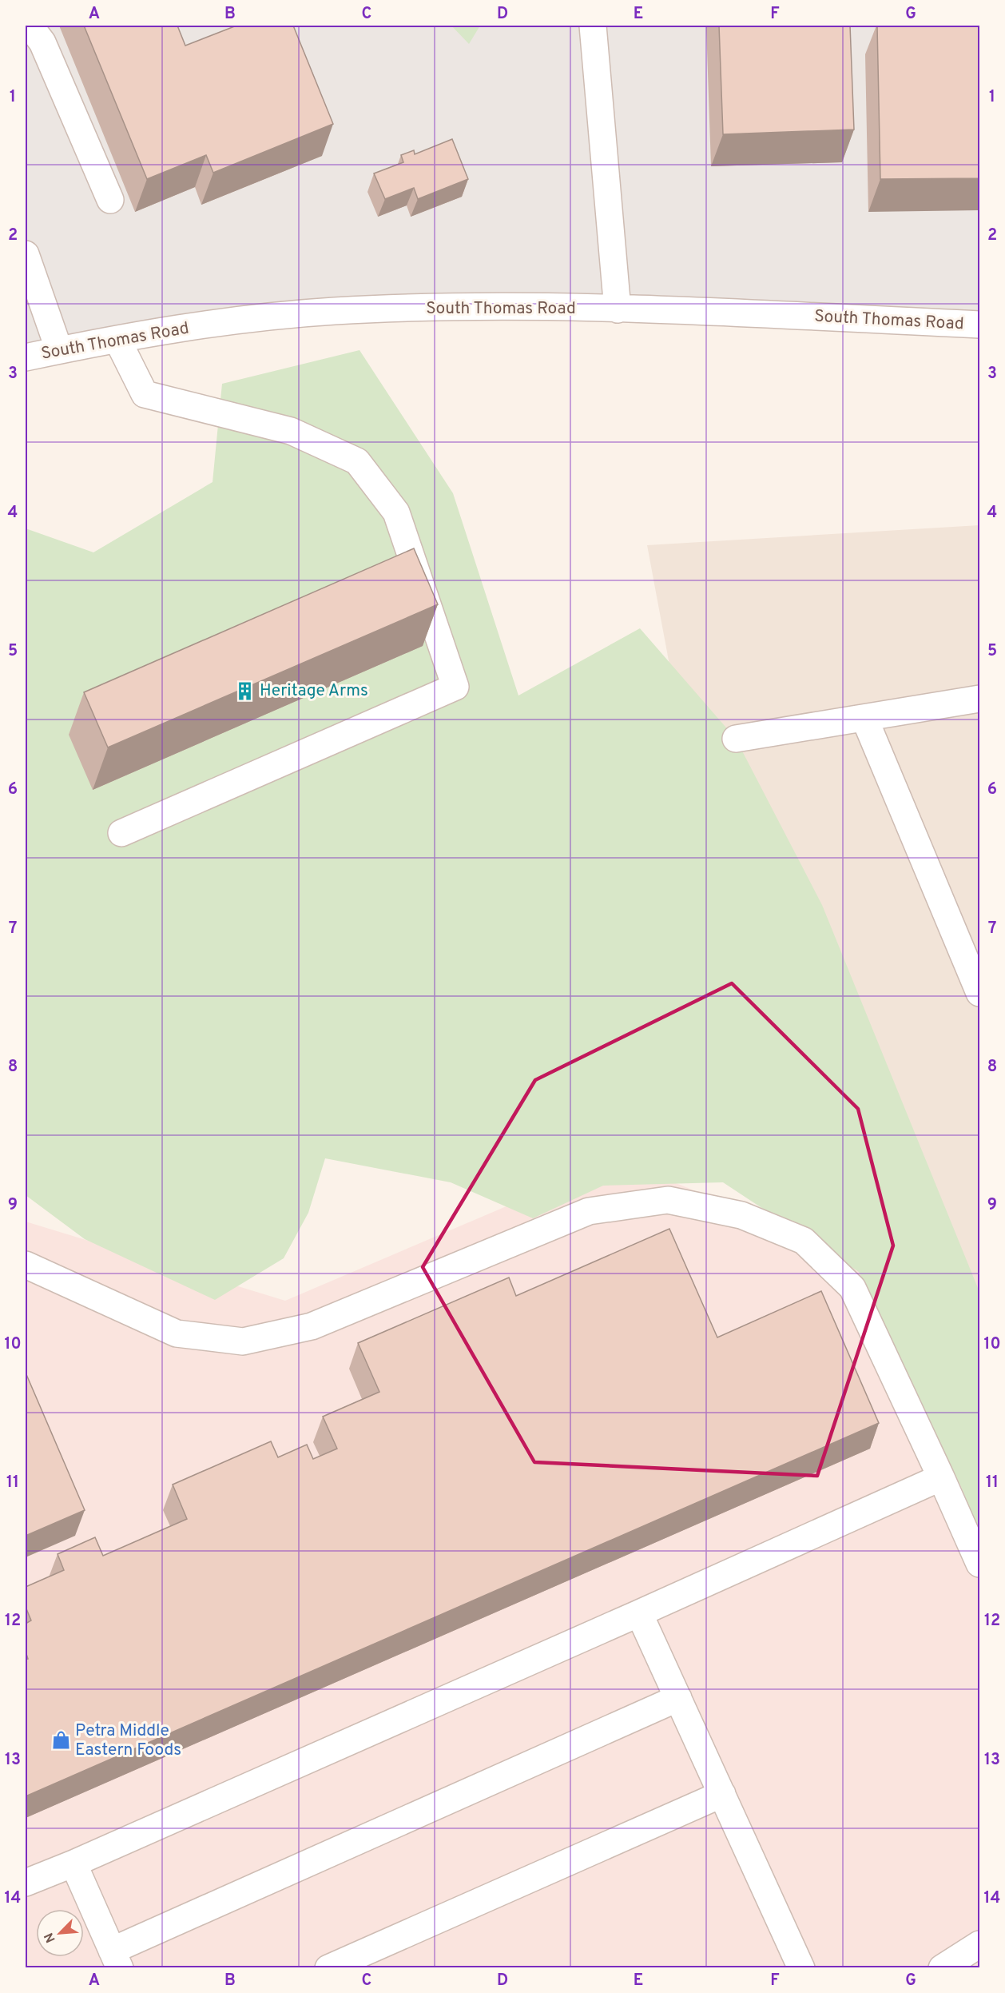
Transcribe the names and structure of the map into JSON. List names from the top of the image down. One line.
{"streets":{"street":["South Thomas Road"]},"places":{"building":["Heritage Arms"],"shop":["Petra Middle Eastern Foods"]},"north":"bottom left","grid":{"columns":["A","B","C","D","E","F","G"],"rows":["1","2","3","4","5","6","7","8","9","10","11","12","13","14"]}}
